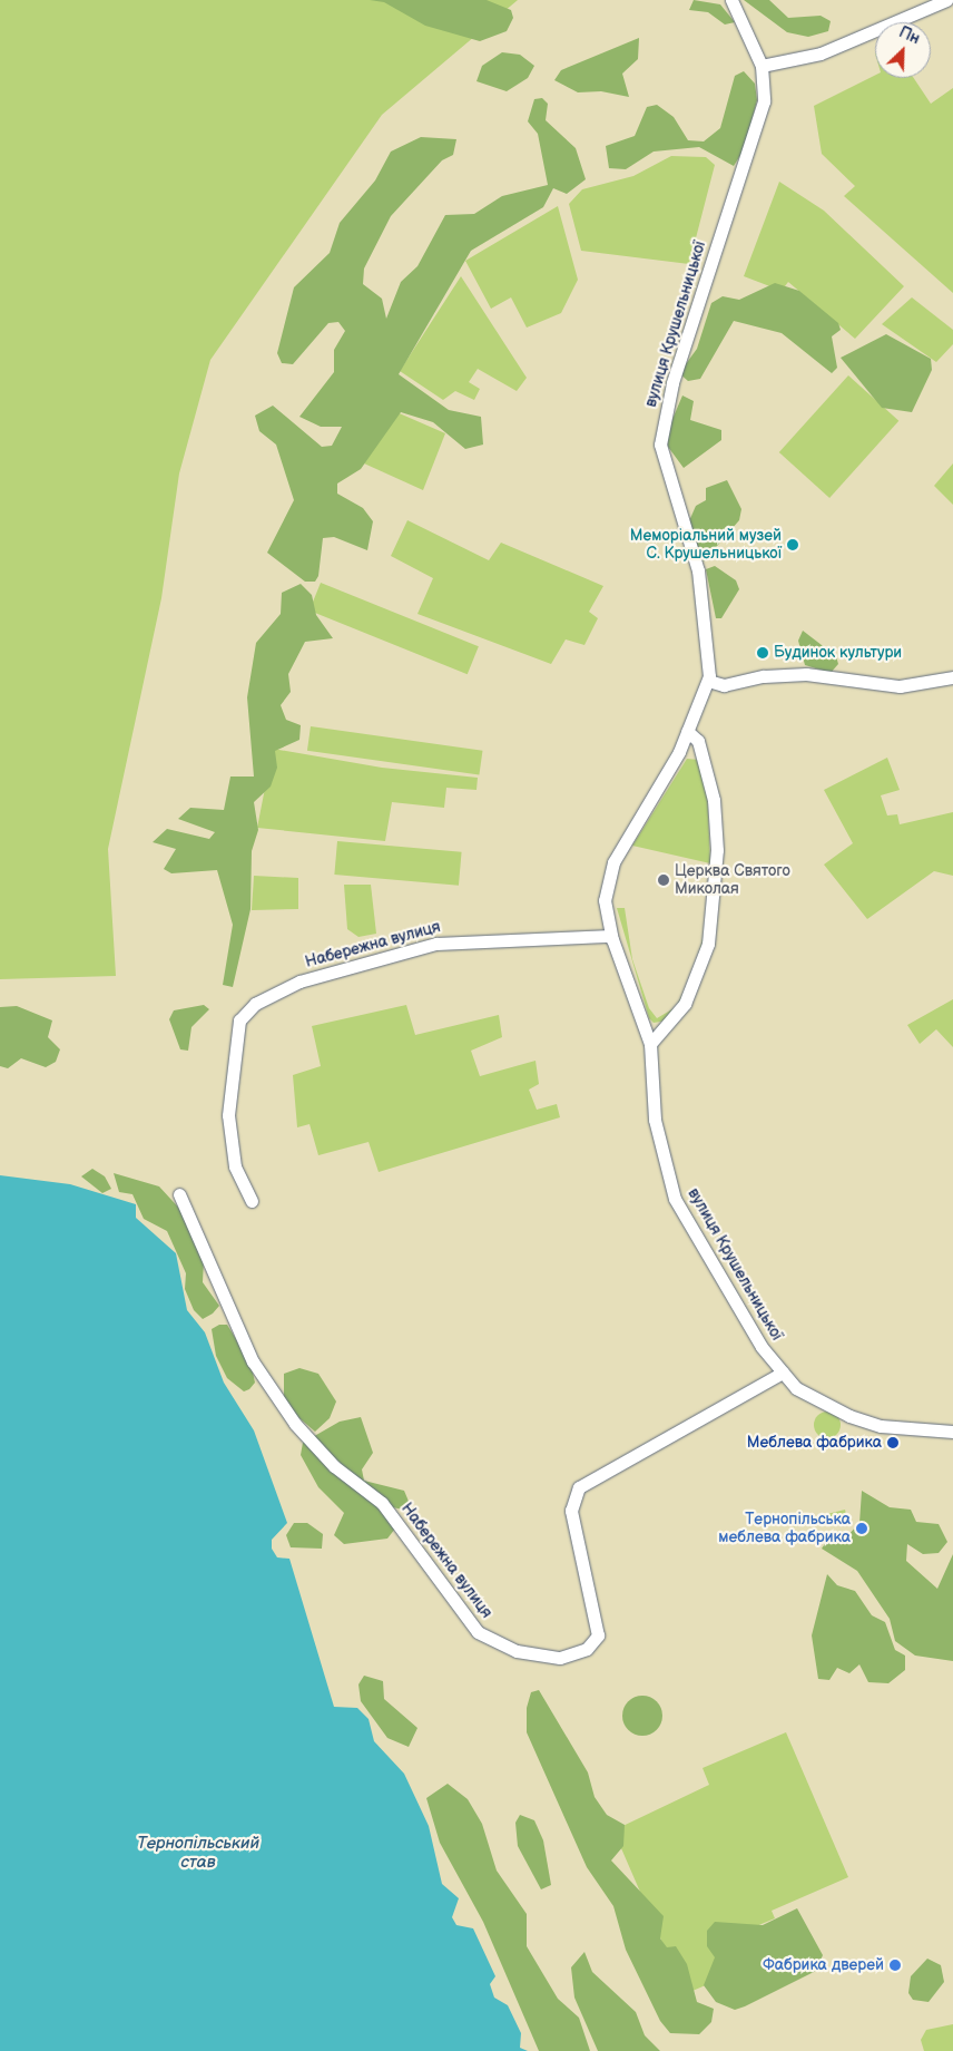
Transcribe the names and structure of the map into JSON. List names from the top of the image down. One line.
{"streets":{"street":["вулиця Крушельницької","Набережна вулиця"]},"crossings":[["вулиця Крушельницької","Набережна вулиця"]],"water":["Тернопільський став"],"places":["Меморіальний музей С. Крушельницької","Будинок культури","Церква Святого Миколая","Меблева фабрика","Тернопільська меблева фабрика","Фабрика дверей"],"north":"top right"}
